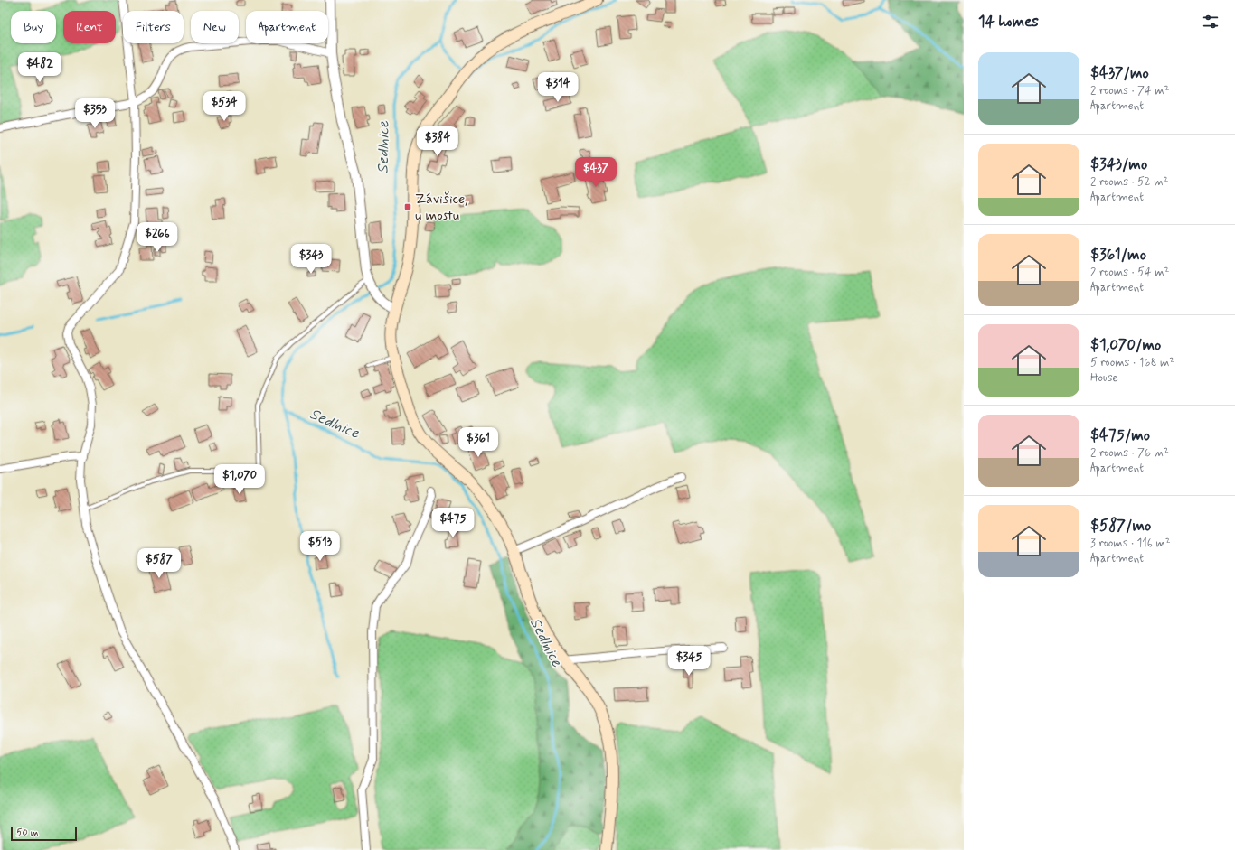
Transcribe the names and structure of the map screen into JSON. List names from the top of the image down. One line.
{"water":["Sedlnice"],"places":{"transit":["Závišice, u mostu"]},"scale_bar":"50 m","page":{"heading":"14 homes","chip":["Buy","Rent","Filters","New","Apartment"],"list":[{"name":"$437/mo","note":"2 rooms · 74 m² · Apartment"},{"name":"$343/mo","note":"2 rooms · 52 m² · Apartment"},{"name":"$361/mo","note":"2 rooms · 54 m² · Apartment"},{"name":"$1,070/mo","note":"5 rooms · 168 m² · House"},{"name":"$475/mo","note":"2 rooms · 76 m² · Apartment"},{"name":"$587/mo","note":"3 rooms · 116 m² · Apartment"}],"price":["$482","$314","$534","$353","$384","$437","$266","$343","$361","$1,070","$475","$513","$587","$345"],"scale":"50 m"}}
